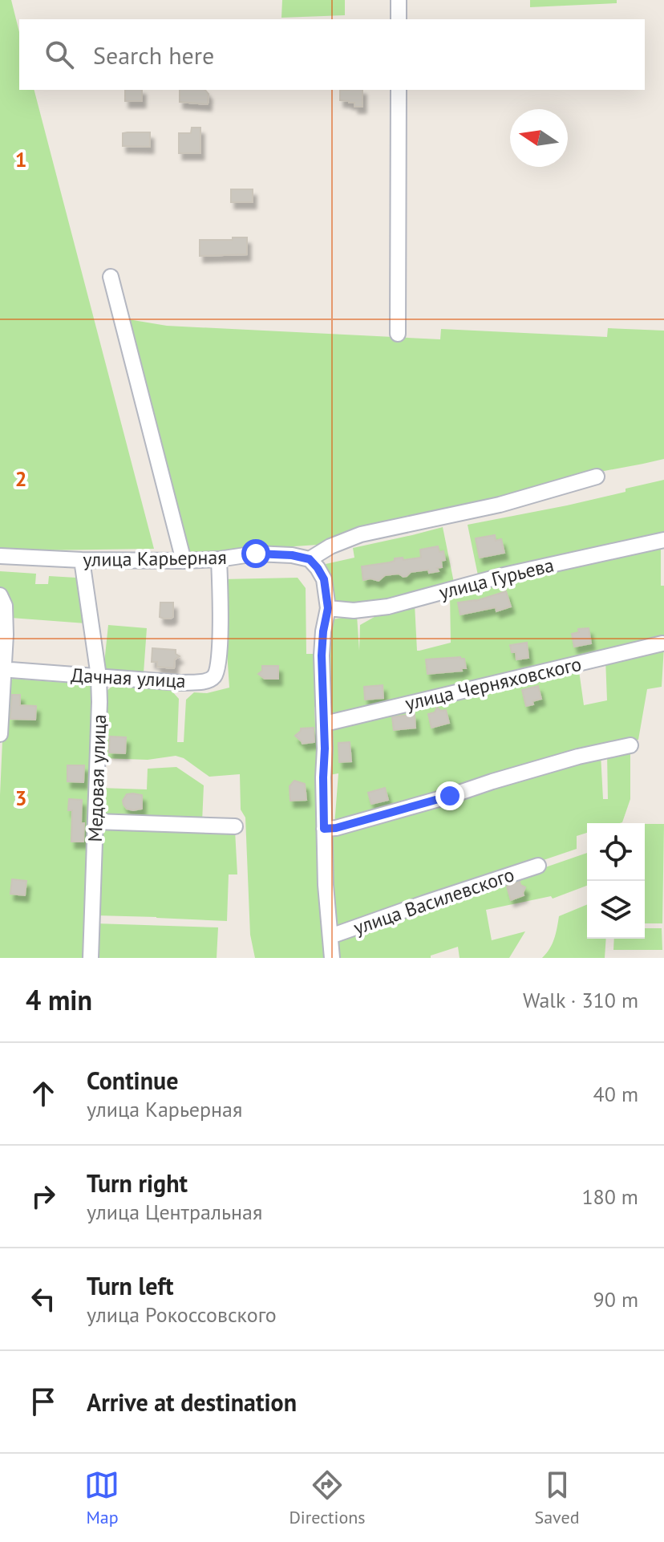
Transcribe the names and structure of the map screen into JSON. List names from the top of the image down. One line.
{"streets":{"street":["улица Карьерная","улица Гурьева","Дачная улица","улица Черняховского","Медовая улица","улица Василевского"]},"crossings":[["улица Карьерная","Дачная улица"],["улица Карьерная","Медовая улица"],["Дачная улица","Медовая улица"]],"north":"left","page":{"search":"Search here","heading":["4 min","Walk · 310 m"],"list":[["Continue","улица Карьерная","40 m"],["Turn right","улица Центральная","180 m"],["Turn left","улица Рокоссовского","90 m"],"Arrive at destination"],"nav":["Map","Directions","Saved"]},"grid":{"rows":["1","2","3"]}}
